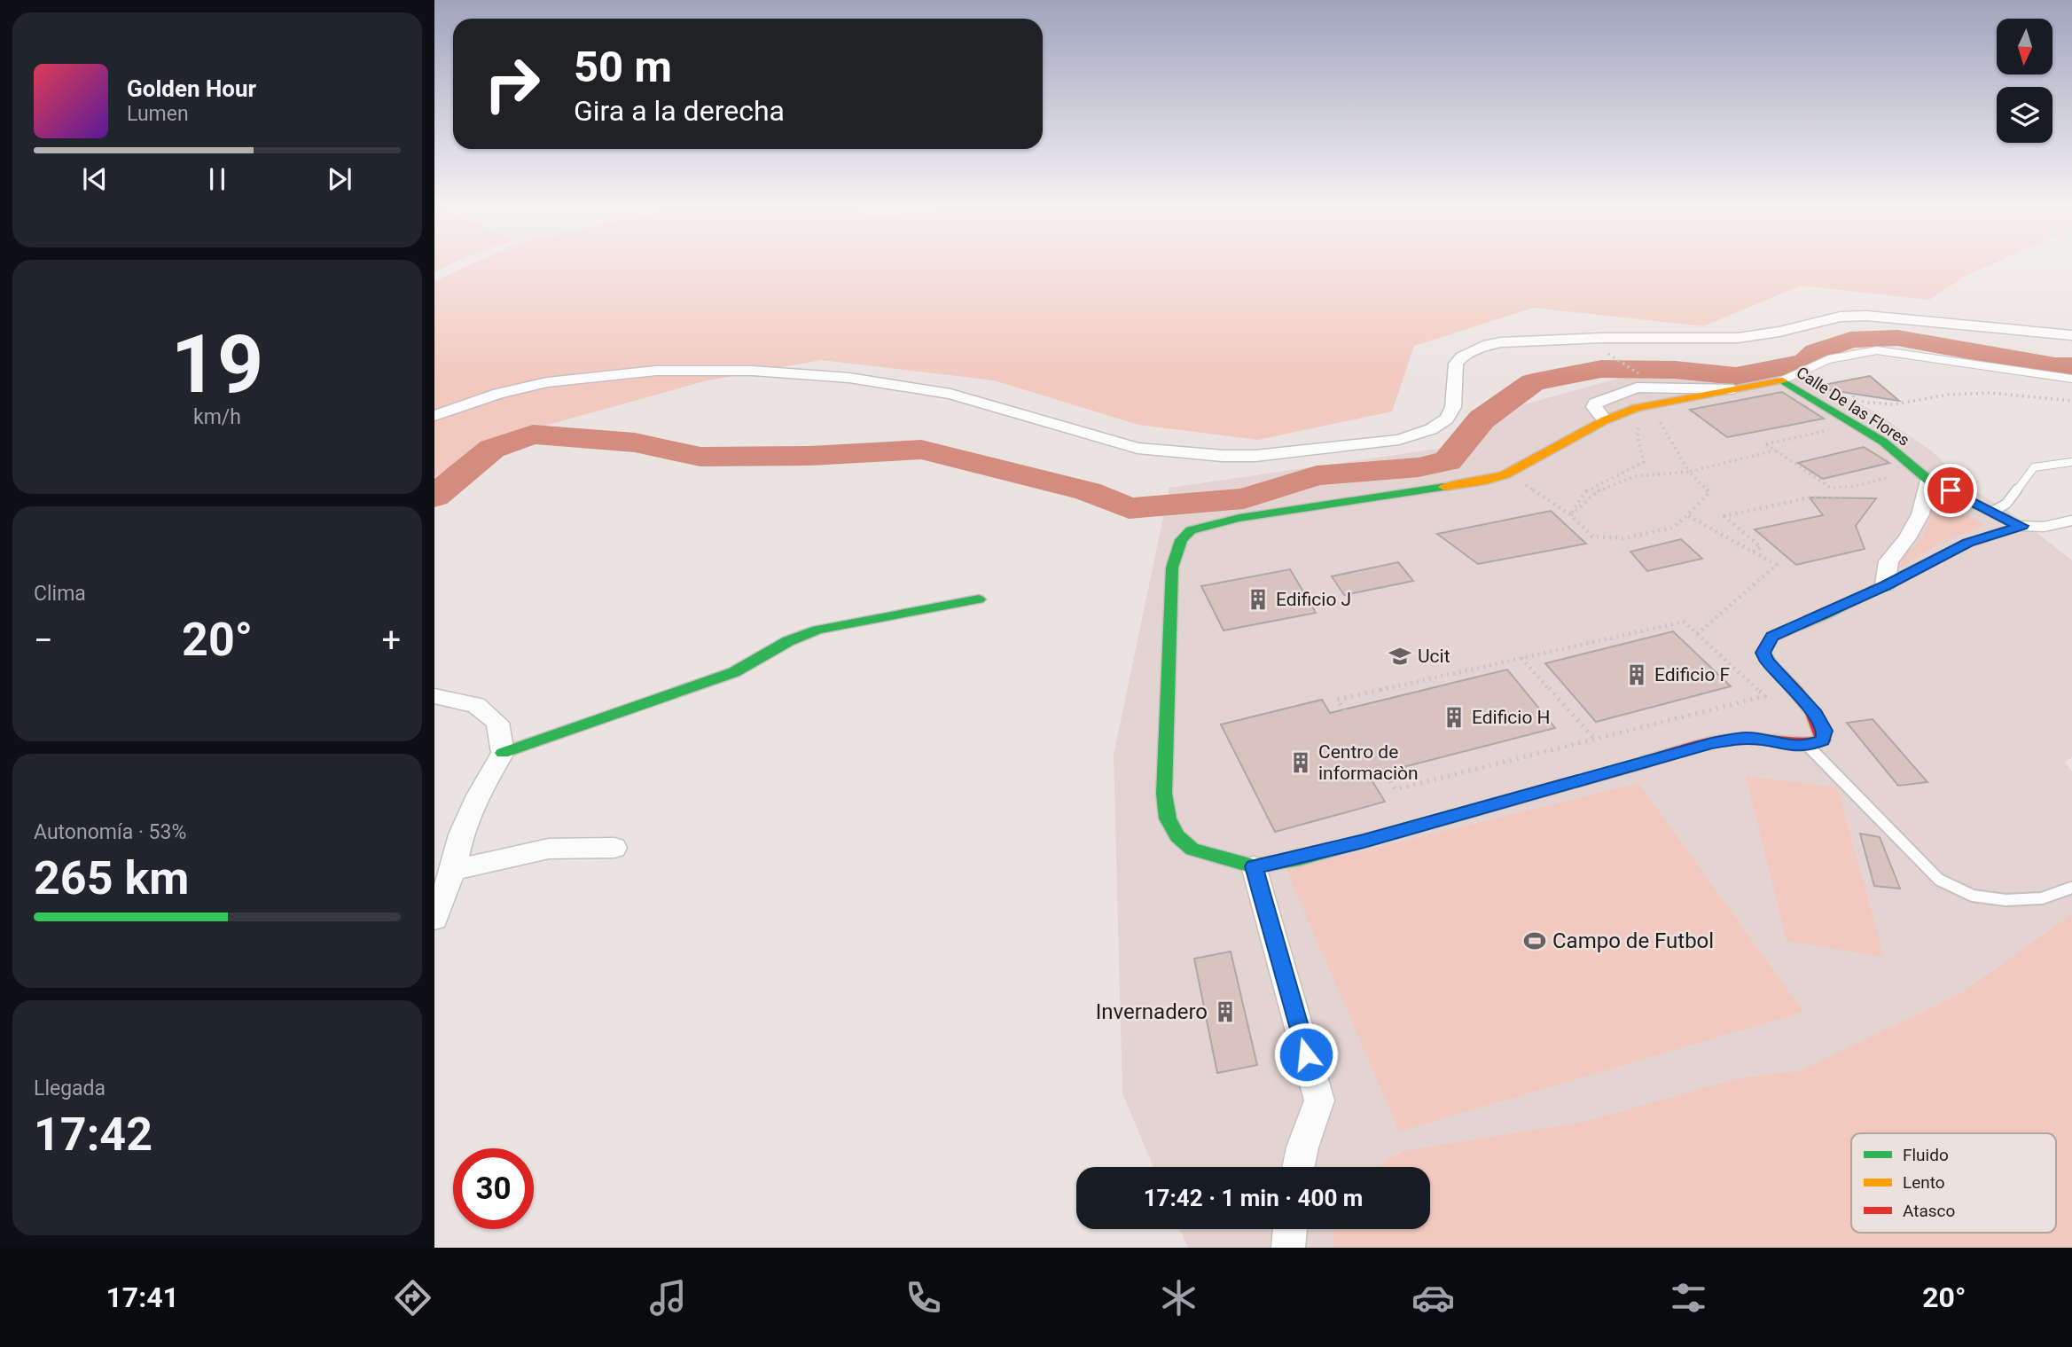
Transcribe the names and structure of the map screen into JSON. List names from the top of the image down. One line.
{"streets":{"street":["Calle De las Flores"]},"places":{"building":["Edificio J","Edificio F","Edificio H","Centro de informaciòn","Invernadero"],"school or university":["Ucit"],"sports":["Campo de Futbol"]},"legend":["Fluido","Lento","Atasco"],"north":"bottom","page":{"turn":["50 m","Gira a la derecha"],"song":["Golden Hour","Lumen"],"tile":[["19","km/h"],"Clima",["Autonomía · 53%","265 km"],["Llegada","17:42"]],"heat":["−","20°","+"],"limit":"30","trip":"17:42 · 1 min · 400 m","tabs":["17:41","20°"]}}
